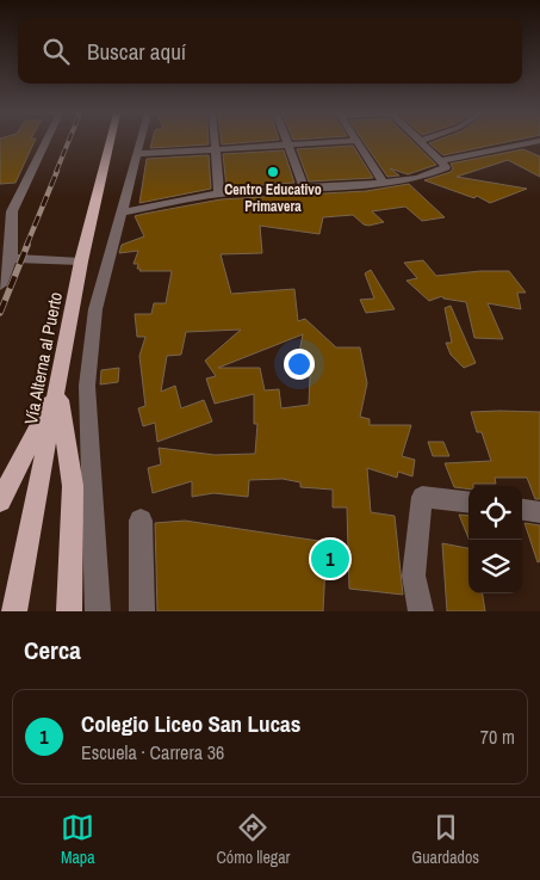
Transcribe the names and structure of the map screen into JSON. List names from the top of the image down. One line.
{"streets":{"main road":["Vía Alterna al Puerto"]},"places":["Centro Educativo Primavera"],"page":{"search":"Buscar aquí","pins":"1","heading":"Cerca","list":[{"mark":"1","name":"Colegio Liceo San Lucas","note":"Escuela · Carrera 36","value":"70 m"}],"nav":["Mapa","Cómo llegar","Guardados"]}}
